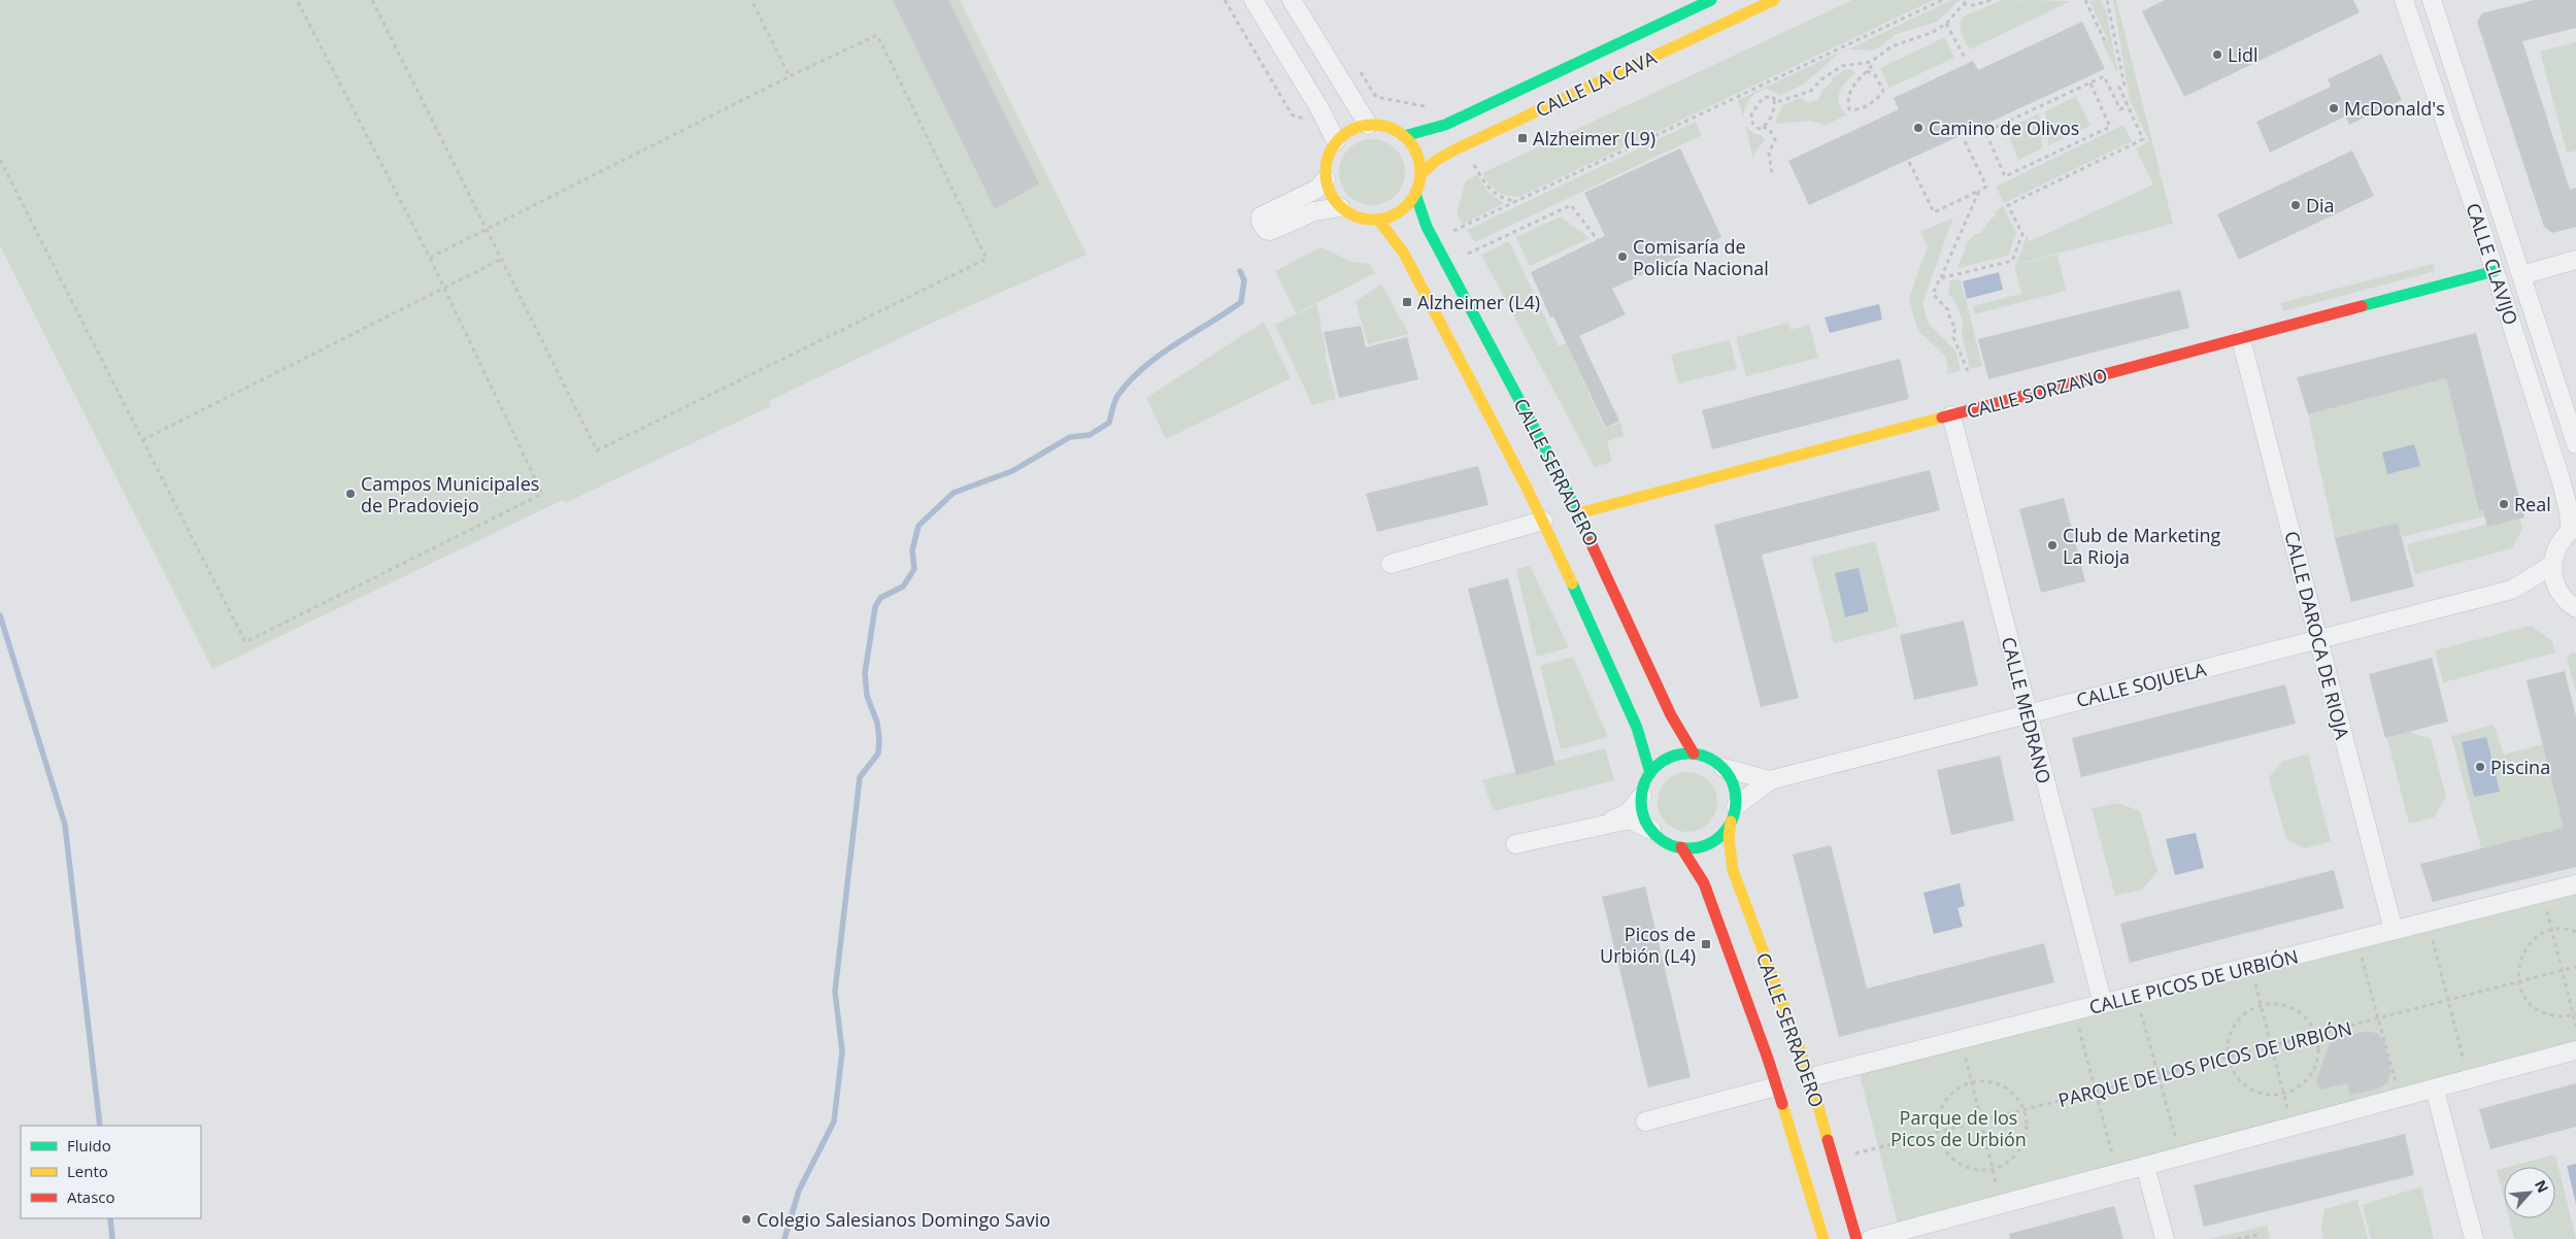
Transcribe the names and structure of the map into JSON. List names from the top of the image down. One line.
{"streets":{"main road":["CALLE LA CAVA","CALLE SORZANO","CALLE SERRADERO"],"street":["CALLE CLAVIJO","CALLE DAROCA DE RIOJA","CALLE SOJUELA","CALLE MEDRANO","CALLE PICOS DE URBIÓN"],"path":["PARQUE DE LOS PICOS DE URBIÓN"]},"crossings":[["CALLE LA CAVA","CALLE SERRADERO"],["CALLE CLAVIJO","CALLE SORZANO"],["CALLE SORZANO","CALLE SERRADERO"],["CALLE SORZANO","CALLE DAROCA DE RIOJA"],["CALLE SORZANO","CALLE MEDRANO"],["CALLE SERRADERO","CALLE SOJUELA"],["CALLE SERRADERO","CALLE PICOS DE URBIÓN"],["CALLE SERRADERO","PARQUE DE LOS PICOS DE URBIÓN"],["CALLE DAROCA DE RIOJA","CALLE SOJUELA"],["CALLE DAROCA DE RIOJA","CALLE PICOS DE URBIÓN"],["CALLE SOJUELA","CALLE MEDRANO"],["CALLE MEDRANO","CALLE PICOS DE URBIÓN"]],"parks":["Parque de los Picos de Urbión"],"places":{"other":["Lidl","McDonald's","Camino de Olivos","Dia","Comisaría de Policía Nacional","Campos Municipales de Pradoviejo","Real","Club de Marketing La Rioja","Piscina","Colegio Salesianos Domingo Savio"],"transit":["Alzheimer (L9)","Alzheimer (L4)","Picos de Urbión (L4)"]},"legend":["Fluido","Lento","Atasco"],"north":"top right"}
